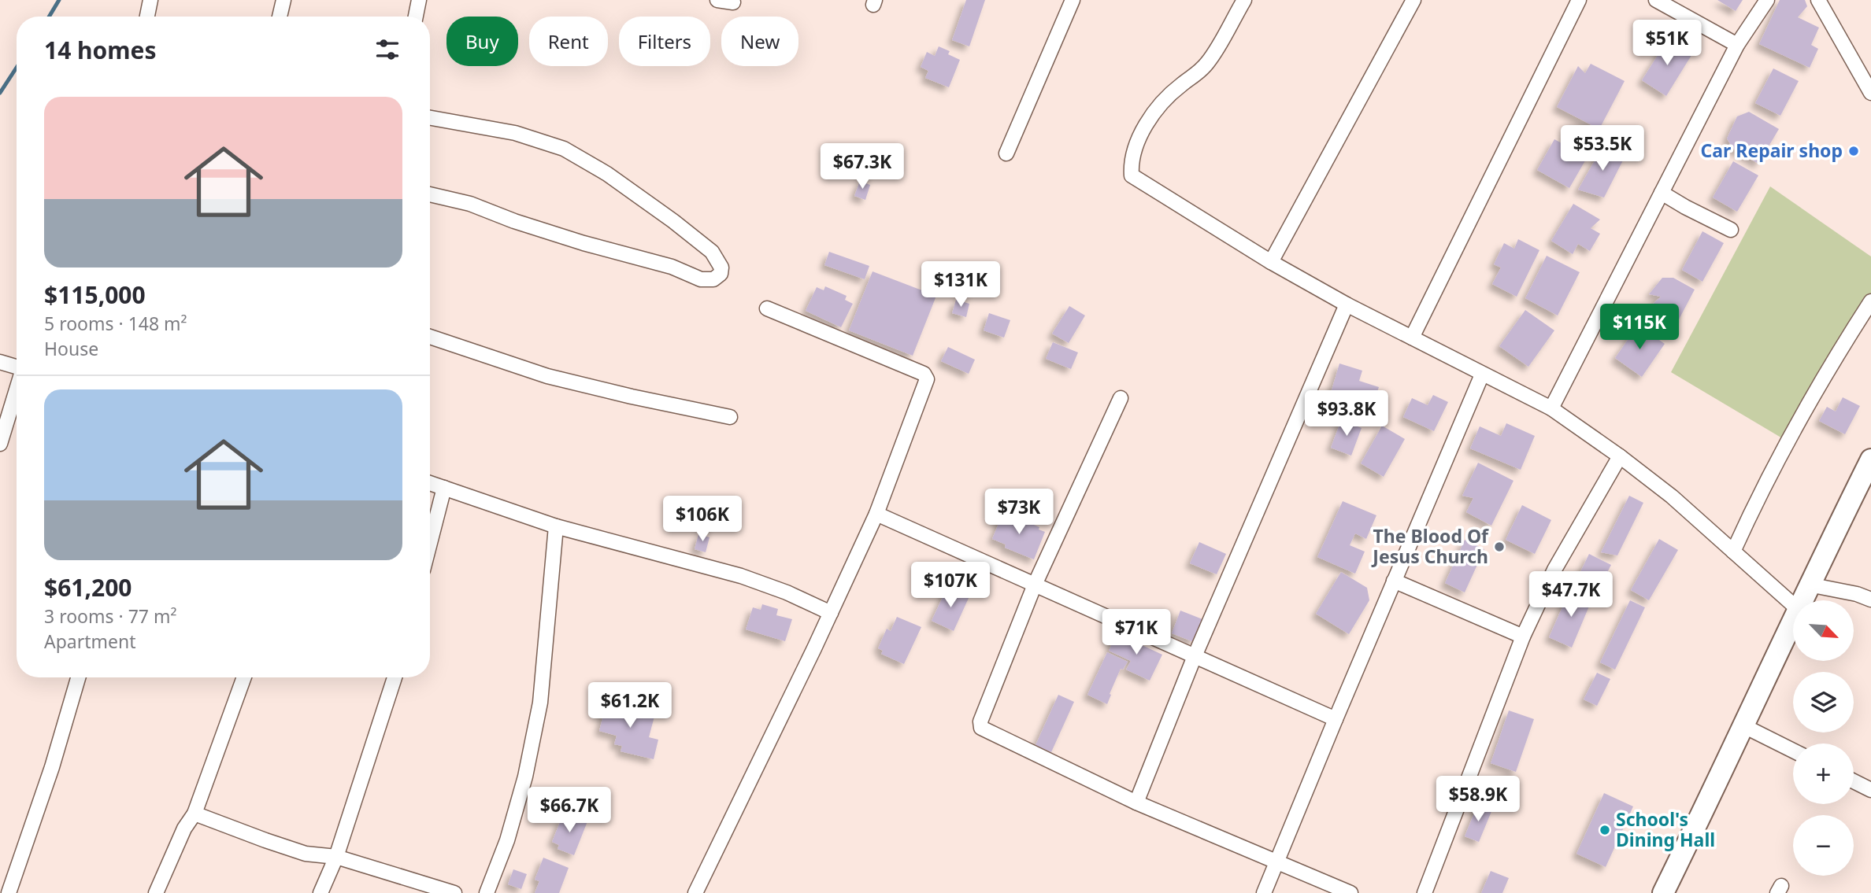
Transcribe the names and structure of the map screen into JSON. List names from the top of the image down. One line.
{"places":["Car Repair shop","The Blood Of Jesus Church","School's Dining Hall"],"north":"bottom right","page":{"chip":["Buy","Rent","Filters","New"],"heading":"14 homes","price":["$51K","$53.5K","$67.3K","$131K","$115K","$93.8K","$73K","$106K","$107K","$47.7K","$71K","$61.2K","$58.9K","$66.7K"],"list":[{"name":"$115,000","note":"5 rooms · 148 m² · House"},{"name":"$61,200","note":"3 rooms · 77 m² · Apartment"}],"map_buttons":["+","−"]}}
